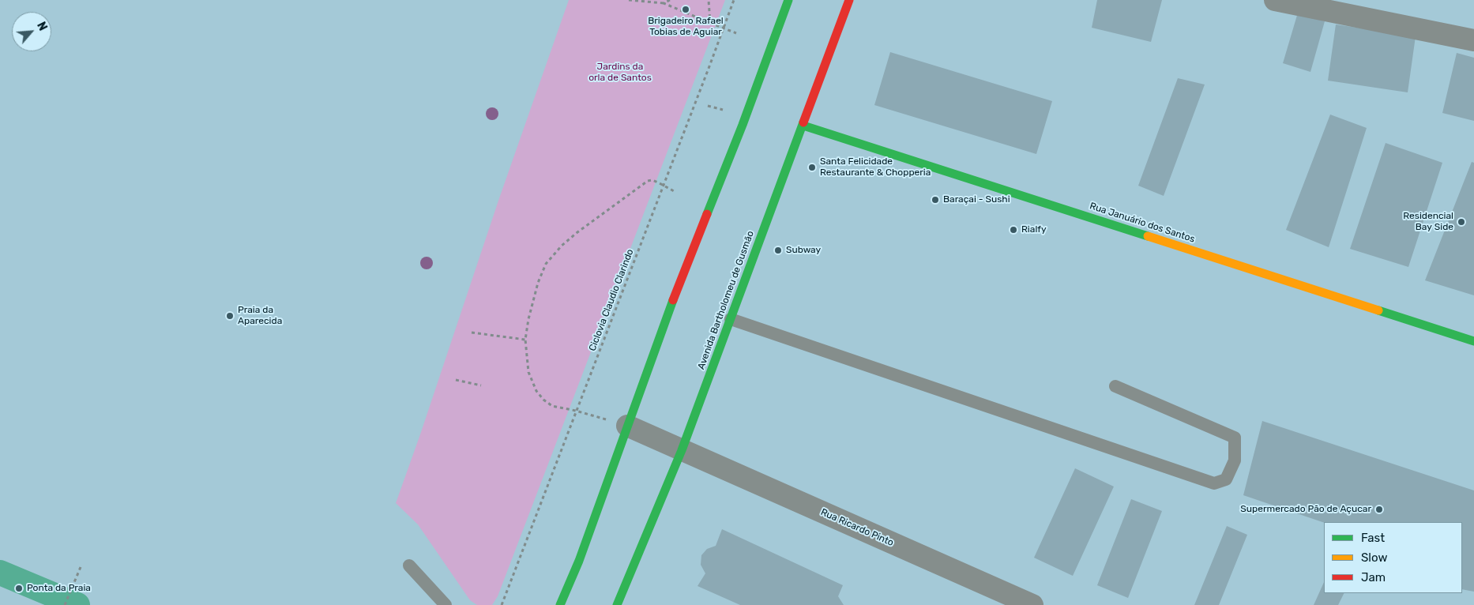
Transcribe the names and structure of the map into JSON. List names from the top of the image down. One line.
{"streets":{"main road":["Rua Januário dos Santos","Avenida Bartholomeu de Gusmão"],"street":["Rua Ricardo Pinto"],"path":["Ciclovia Claudio Clarindo"]},"crossings":[["Rua Januário dos Santos","Avenida Bartholomeu de Gusmão"],["Avenida Bartholomeu de Gusmão","Rua Ricardo Pinto"]],"parks":["Jardins da orla de Santos"],"places":["Brigadeiro Rafael Tobias de Aguiar","Santa Felicidade Restaurante & Chopperia","Baraçai - Sushi","Residencial Bay Side","Rialfy","Subway","Praia da Aparecida","Supermercado Pão de Açucar","Ponta da Praia"],"legend":["Fast","Slow","Jam"],"north":"top right"}
